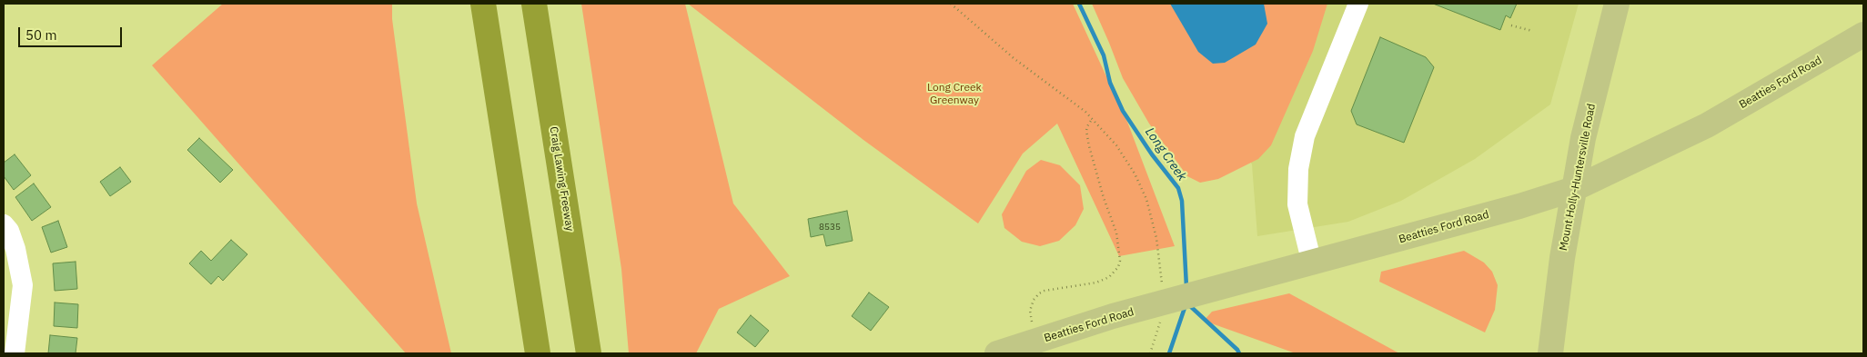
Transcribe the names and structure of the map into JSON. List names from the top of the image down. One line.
{"streets":{"highway":["Craig Lawing Freeway"],"main road":["Beatties Ford Road","Mount Holly-Huntersville Road"]},"crossings":[["Beatties Ford Road","Mount Holly-Huntersville Road"]],"water":["Long Creek"],"parks":["Long Creek Greenway"],"house_numbers":["8535"],"scale_bar":"50 m"}
